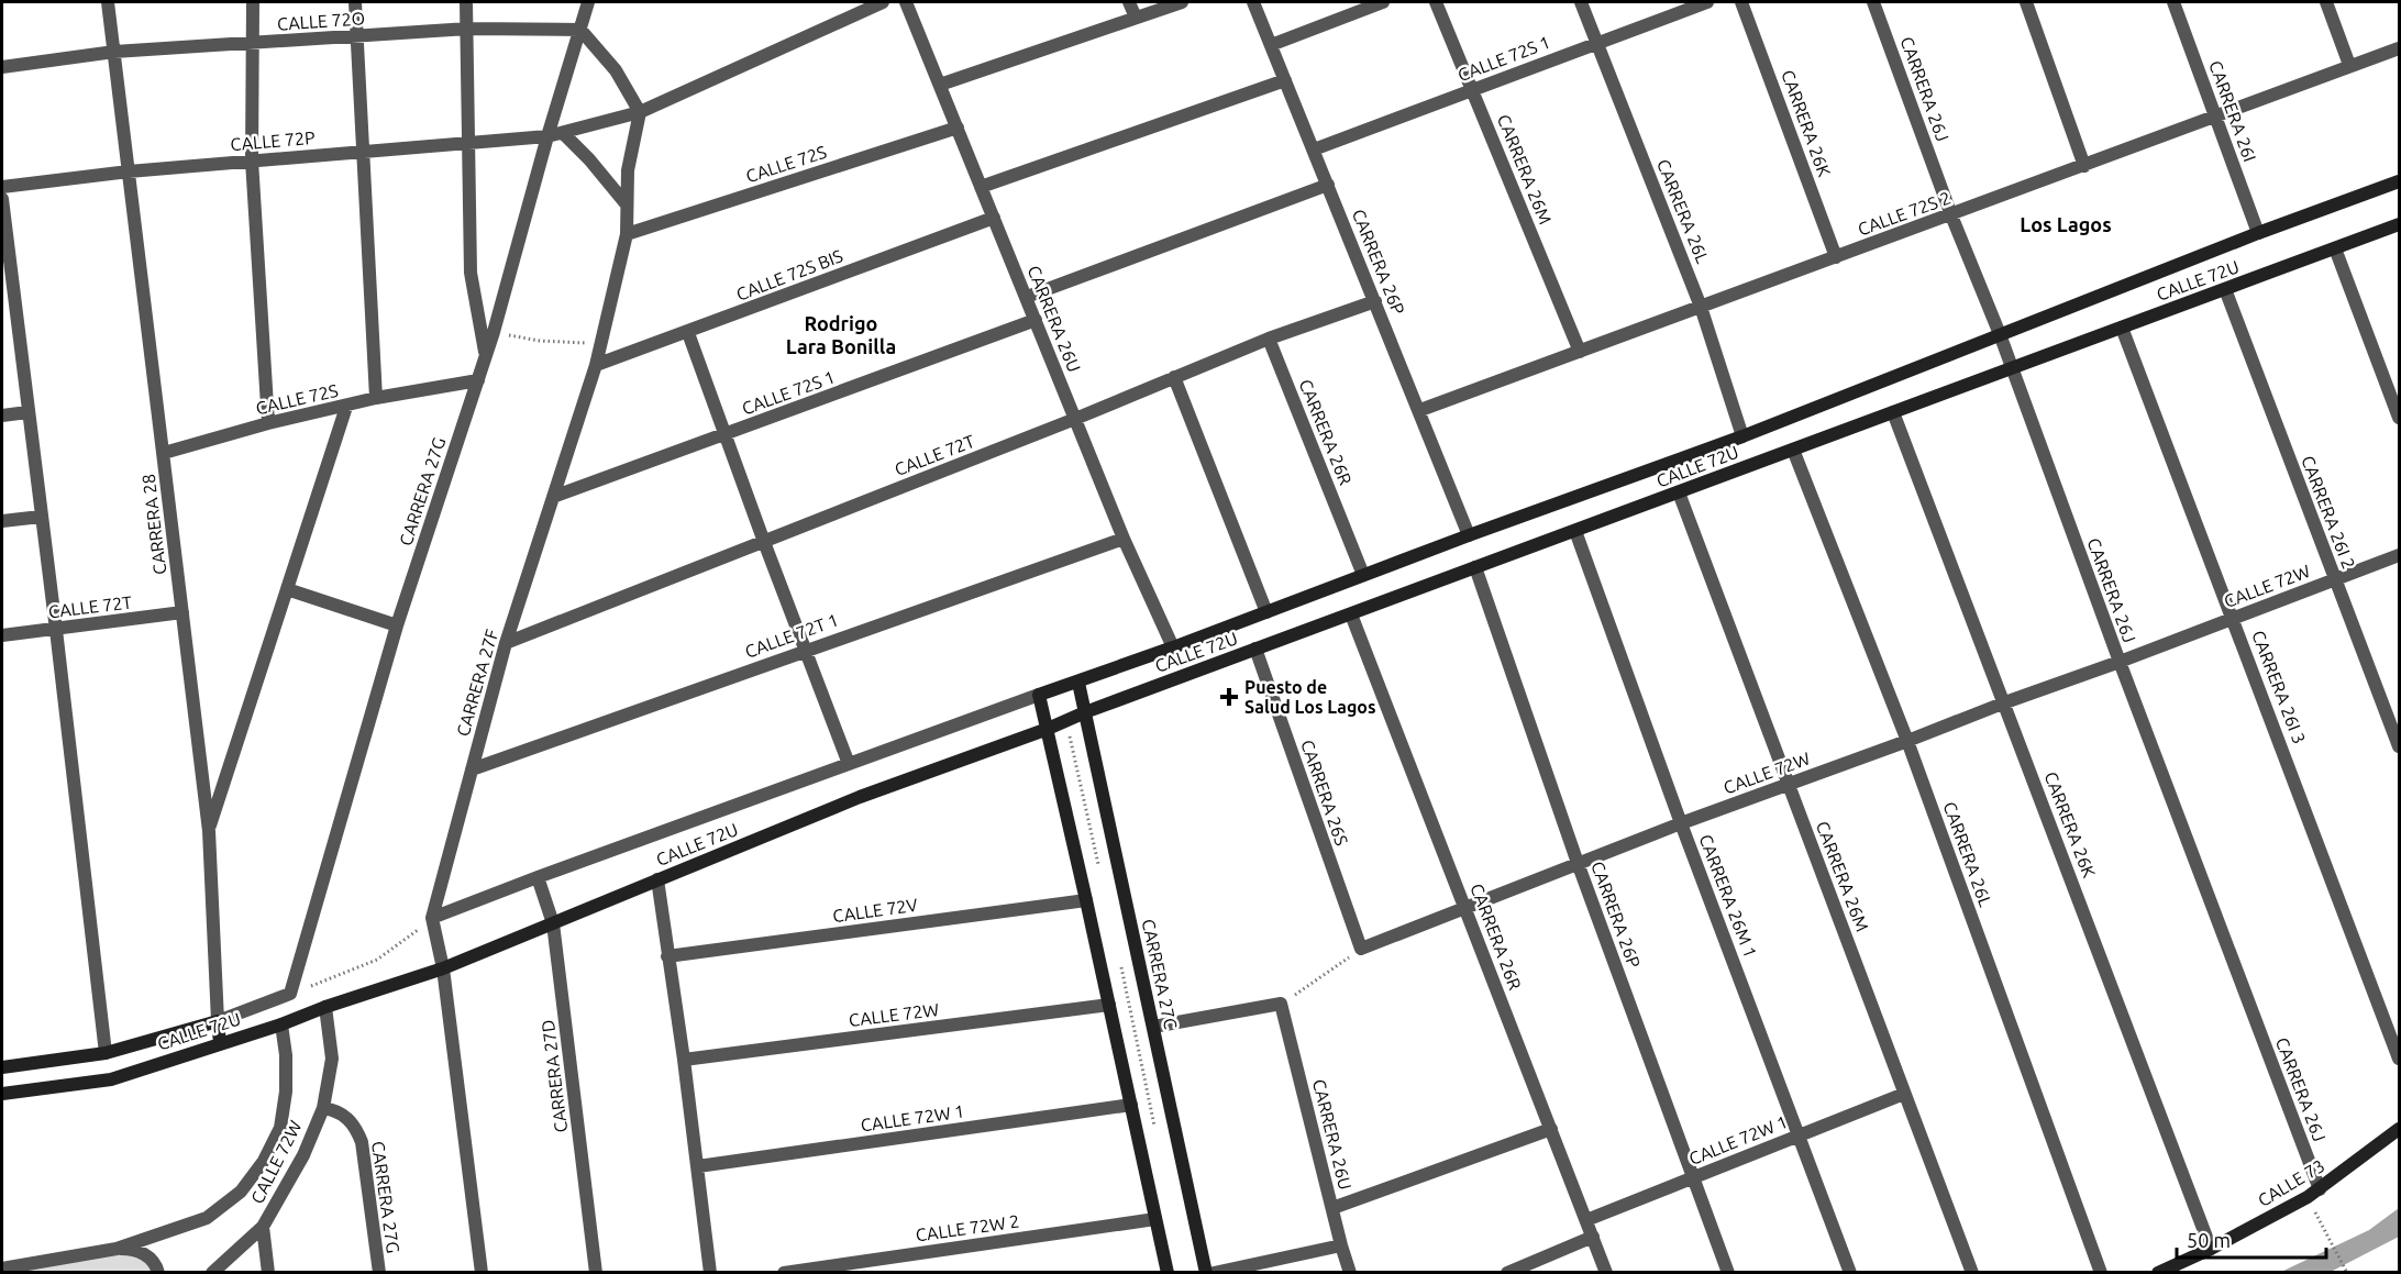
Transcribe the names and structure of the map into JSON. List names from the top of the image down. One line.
{"streets":{"street":["CALLE 72O","CALLE 72S 1","CARRERA 26J","CARRERA 26I","CARRERA 26K","CALLE 72P","CALLE 72S","CARRERA 26M","CARRERA 26L","CALLE 72S 2","CARRERA 26P","CALLE 72S BIS","CALLE 72U","CARRERA 26U","CARRERA 26R","CALLE 72T","CARRERA 27G","CARRERA 26I 2","CARRERA 28","CALLE 72W","CALLE 72T 1","CARRERA 27F","CARRERA 26I 3","CARRERA 26S","CARRERA 26M 1","CALLE 72V","CARRERA 27C","CARRERA 27D","CALLE 72W 1","CALLE 73","CALLE 72W 2"]},"crossings":[["CALLE 72O","CARRERA 27G"],["CALLE 72O","CARRERA 28"],["CALLE 72S 1","CARRERA 26M"],["CALLE 72S 1","CARRERA 26L"],["CALLE 72S 1","CARRERA 26P"],["CALLE 72S 1","CARRERA 26U"],["CALLE 72S 1","CARRERA 27F"],["CARRERA 26J","CALLE 72S 2"],["CARRERA 26J","CALLE 72U"],["CARRERA 26J","CALLE 72W"],["CARRERA 26J","CALLE 73"],["CARRERA 26I","CALLE 72S 2"],["CARRERA 26I","CALLE 72U"],["CARRERA 26K","CALLE 72S 2"],["CARRERA 26K","CALLE 72U"],["CARRERA 26K","CALLE 72W"],["CARRERA 26K","CALLE 73"],["CALLE 72P","CARRERA 27G"],["CALLE 72P","CARRERA 28"],["CALLE 72P","CARRERA 27F"],["CALLE 72S","CARRERA 26U"],["CALLE 72S","CARRERA 27G"],["CALLE 72S","CARRERA 28"],["CALLE 72S","CARRERA 27F"],["CARRERA 26M","CALLE 72S 2"],["CARRERA 26M","CALLE 72U"],["CARRERA 26M","CALLE 72W"],["CARRERA 26M","CALLE 72W 1"],["CARRERA 26L","CALLE 72S 2"],["CARRERA 26L","CALLE 72U"],["CARRERA 26L","CALLE 72W"],["CALLE 72S 2","CARRERA 26P"],["CARRERA 26P","CALLE 72U"],["CARRERA 26P","CALLE 72T"],["CARRERA 26P","CALLE 72W"],["CARRERA 26P","CALLE 72W 1"],["CALLE 72S BIS","CARRERA 26U"],["CALLE 72S BIS","CARRERA 27F"],["CALLE 72U","CARRERA 26U"],["CALLE 72U","CARRERA 26R"],["CALLE 72U","CARRERA 26I 2"],["CALLE 72U","CARRERA 28"],["CALLE 72U","CALLE 72W"],["CALLE 72U","CARRERA 27F"],["CALLE 72U","CARRERA 26I 3"],["CALLE 72U","CARRERA 26S"],["CALLE 72U","CARRERA 26M 1"],["CALLE 72U","CARRERA 27C"],["CALLE 72U","CARRERA 27D"],["CARRERA 26U","CALLE 72T"],["CARRERA 26U","CALLE 72T 1"],["CARRERA 26R","CALLE 72T"],["CARRERA 26R","CALLE 72W"],["CARRERA 26R","CALLE 72W 1"],["CALLE 72T","CARRERA 28"],["CALLE 72T","CARRERA 27F"],["CARRERA 27G","CALLE 72W"],["CARRERA 26I 2","CALLE 72W"],["CALLE 72W","CARRERA 26I 3"],["CALLE 72W","CARRERA 26S"],["CALLE 72W","CARRERA 26M 1"],["CALLE 72T 1","CARRERA 27F"],["CARRERA 26M 1","CALLE 72W 1"]],"districts":["Los Lagos","Rodrigo Lara Bonilla"],"places":{"health":["Puesto de Salud Los Lagos"]},"scale_bar":"50 m"}
